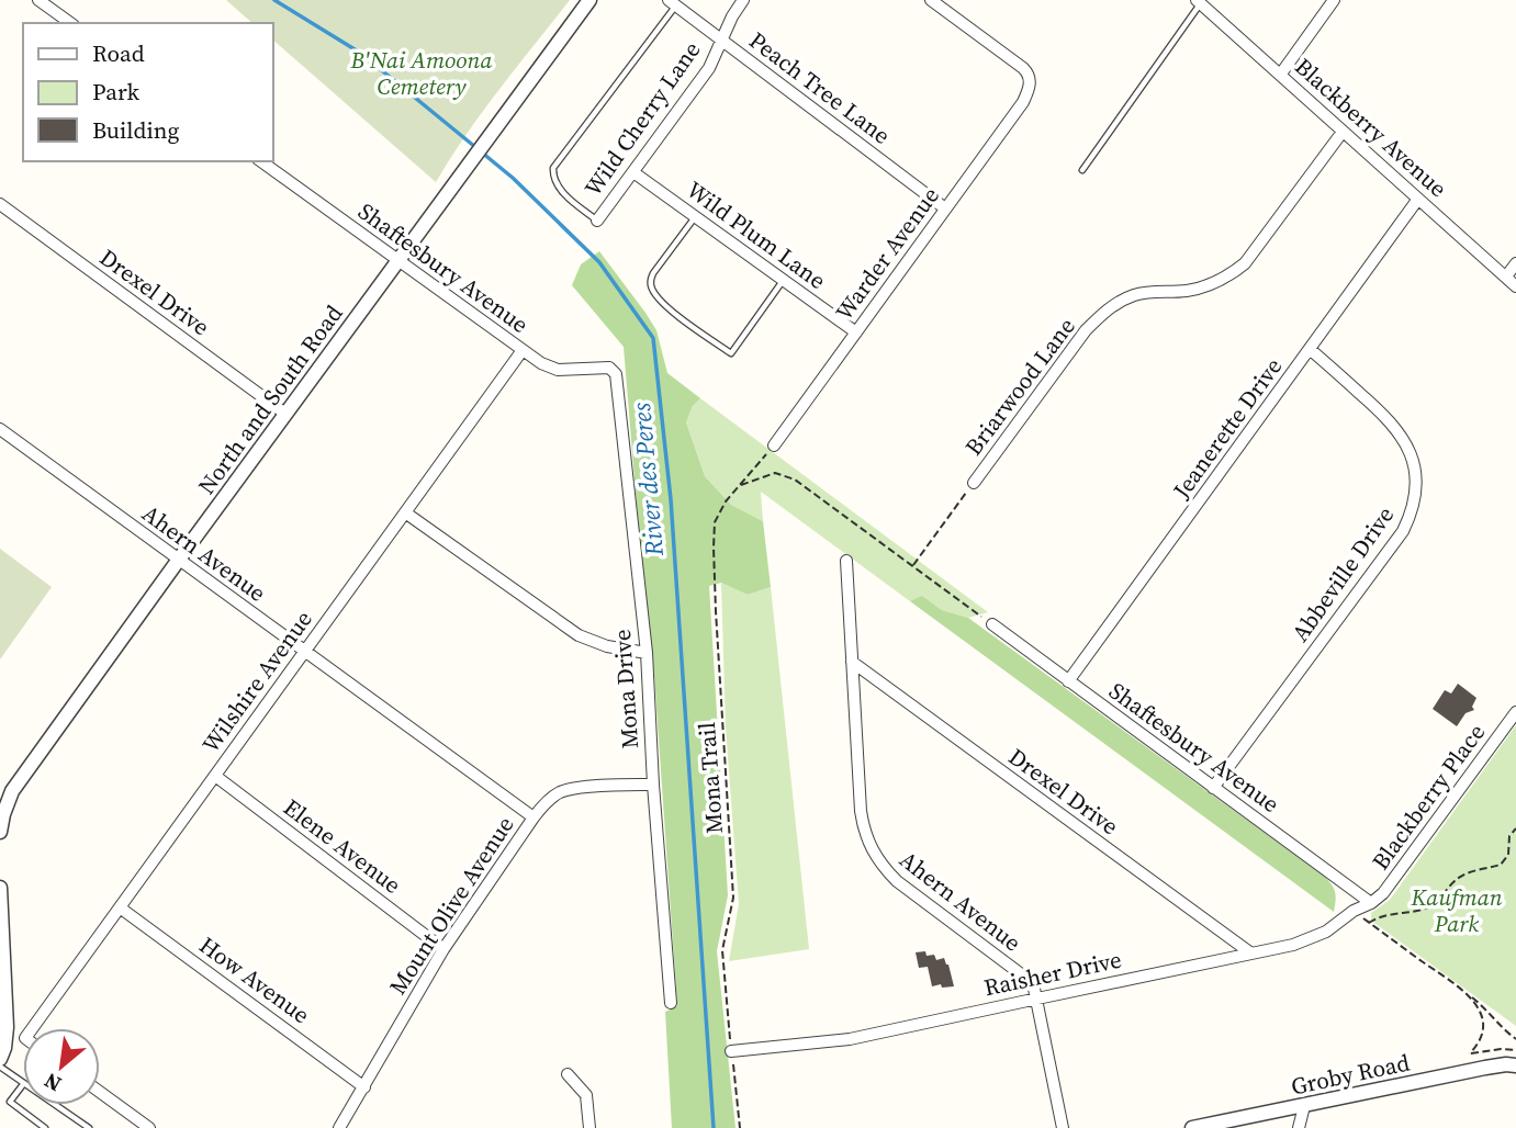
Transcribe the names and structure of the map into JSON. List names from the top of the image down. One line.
{"streets":{"street":["Peach Tree Lane","Wild Cherry Lane","Blackberry Avenue","Wild Plum Lane","Warder Avenue","Shaftesbury Avenue","Drexel Drive","Briarwood Lane","North and South Road","Jeanerette Drive","Ahern Avenue","Abbeville Drive","Wilshire Avenue","Mona Drive","Blackberry Place","Elene Avenue","Mount Olive Avenue","Raisher Drive","How Avenue","Groby Road"],"path":["Mona Trail"]},"crossings":[["Peach Tree Lane","Wild Cherry Lane"],["Peach Tree Lane","Warder Avenue"],["Wild Cherry Lane","Wild Plum Lane"],["Blackberry Avenue","Briarwood Lane"],["Blackberry Avenue","Jeanerette Drive"],["Wild Plum Lane","Warder Avenue"],["Warder Avenue","Mona Trail"],["Shaftesbury Avenue","North and South Road"],["Shaftesbury Avenue","Jeanerette Drive"],["Shaftesbury Avenue","Abbeville Drive"],["Shaftesbury Avenue","Wilshire Avenue"],["Shaftesbury Avenue","Mona Drive"],["Shaftesbury Avenue","Blackberry Place"],["Shaftesbury Avenue","Raisher Drive"],["Drexel Drive","North and South Road"],["Drexel Drive","Ahern Avenue"],["Drexel Drive","Raisher Drive"],["North and South Road","Ahern Avenue"],["Jeanerette Drive","Abbeville Drive"],["Ahern Avenue","Wilshire Avenue"],["Ahern Avenue","Mount Olive Avenue"],["Ahern Avenue","Raisher Drive"],["Wilshire Avenue","Elene Avenue"],["Wilshire Avenue","How Avenue"],["Mona Drive","Mount Olive Avenue"],["Mona Trail","Raisher Drive"],["Blackberry Place","Raisher Drive"],["Elene Avenue","Mount Olive Avenue"],["Mount Olive Avenue","How Avenue"]],"water":["River des Peres"],"parks":["B'Nai Amoona Cemetery","Kaufman Park"],"legend":["Road","Park","Building"],"north":"bottom left"}
